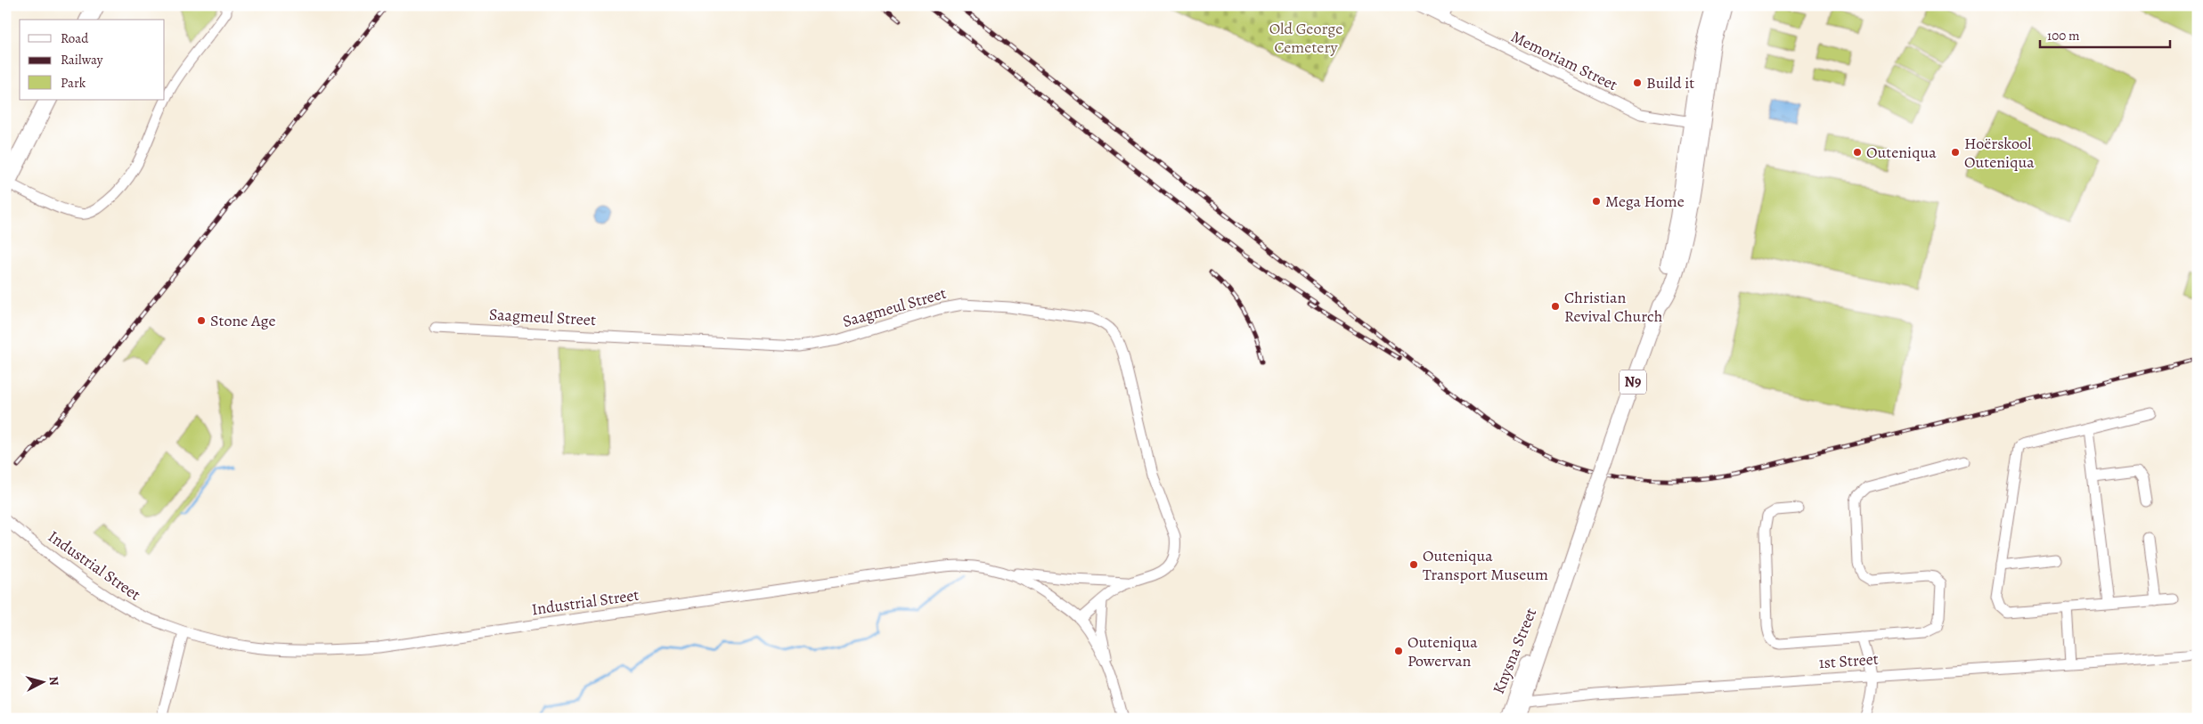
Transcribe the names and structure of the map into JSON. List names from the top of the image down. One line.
{"streets":{"highway":["N9","Knysna Street"],"street":["Memoriam Street","Saagmeul Street","Industrial Street","1st Street"]},"crossings":[["Memoriam Street","N9"],["Memoriam Street","Knysna Street"],["Saagmeul Street","Industrial Street"],["N9","Knysna Street"],["Knysna Street","1st Street"]],"parks":["Old George Cemetery"],"places":["Build it","Outeniqua","Hoërskool Outeniqua","Mega Home","Christian Revival Church","Stone Age","Outeniqua Transport Museum","Outeniqua Powervan"],"legend":["Road","Railway","Park"],"scale_bar":"100 m","north":"right"}
